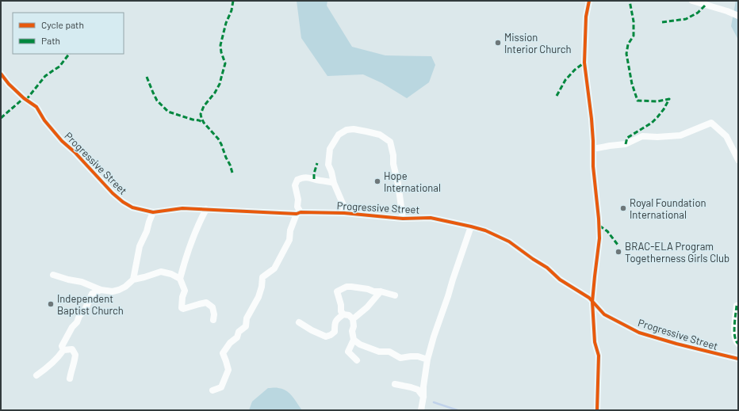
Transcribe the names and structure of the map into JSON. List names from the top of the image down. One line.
{"streets":{"street":["Progressive Street"]},"places":["Mission Interior Church","Hope International","Royal Foundation International","BRAC-ELA Program Togetherness Girls Club","Independent Baptist Church"],"legend":["Cycle path","Path"]}
